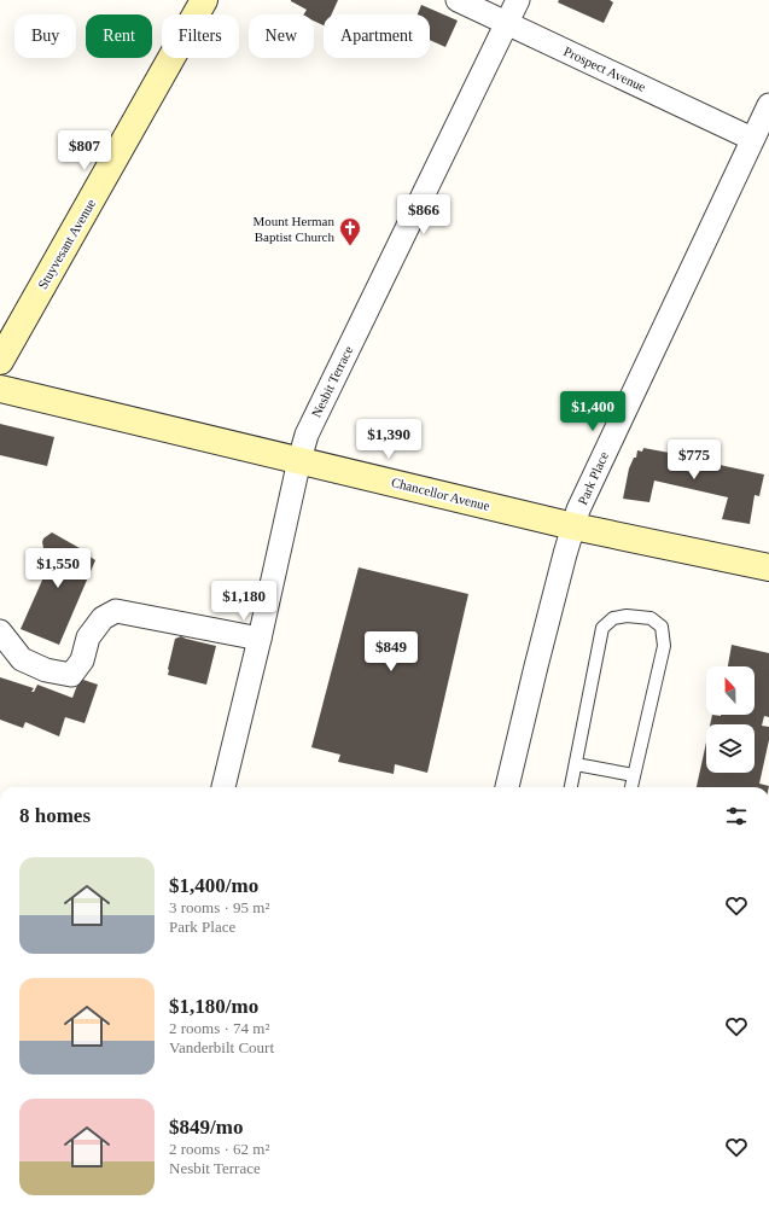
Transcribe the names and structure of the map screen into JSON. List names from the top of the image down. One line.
{"streets":{"main road":["Stuyvesant Avenue","Chancellor Avenue"],"street":["Prospect Avenue","Nesbit Terrace","Park Place"]},"crossings":[["Prospect Avenue","Nesbit Terrace"],["Prospect Avenue","Park Place"],["Nesbit Terrace","Chancellor Avenue"],["Park Place","Chancellor Avenue"]],"places":{"church":["Mount Herman Baptist Church"]},"north":"top","page":{"chip":["Buy","Rent","Filters","New","Apartment"],"price":["$807","$866","$1,400","$1,390","$775","$1,550","$1,180","$849"],"heading":"8 homes","list":[{"name":"$1,400/mo","note":"3 rooms · 95 m² · Park Place"},{"name":"$1,180/mo","note":"2 rooms · 74 m² · Vanderbilt Court"},{"name":"$849/mo","note":"2 rooms · 62 m² · Nesbit Terrace"}]}}
